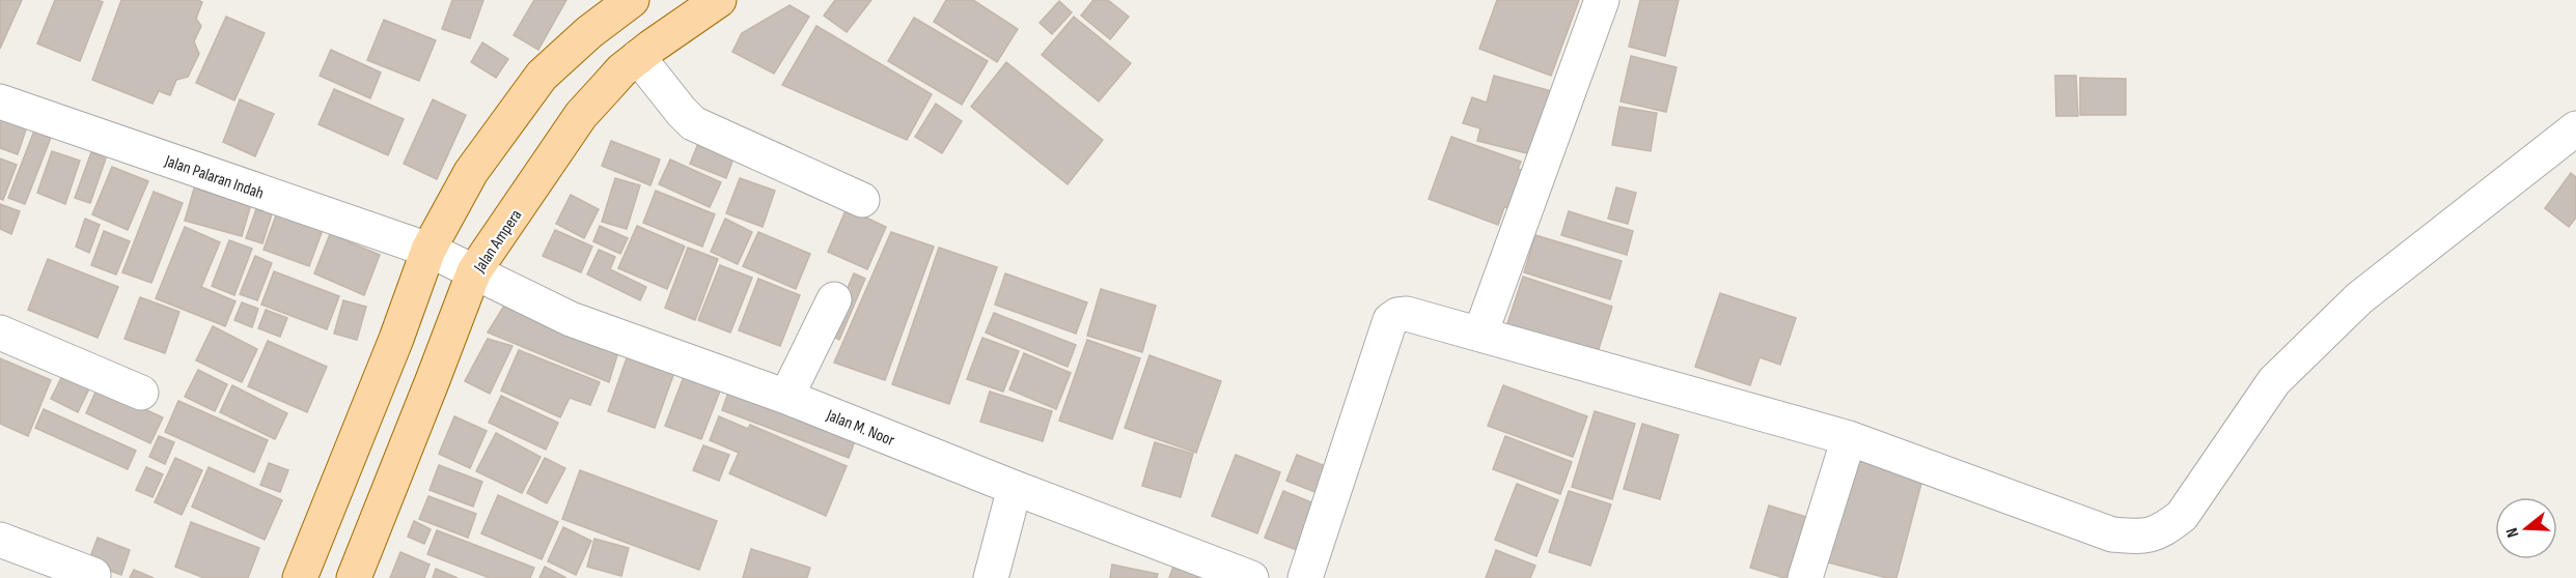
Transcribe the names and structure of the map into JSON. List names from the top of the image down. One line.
{"streets":{"main road":["Jalan Ampera"],"street":["Jalan Palaran Indah","Jalan M. Noor"]},"crossings":[["Jalan Palaran Indah","Jalan Ampera"],["Jalan Palaran Indah","Jalan M. Noor"],["Jalan Ampera","Jalan M. Noor"]],"north":"left"}
